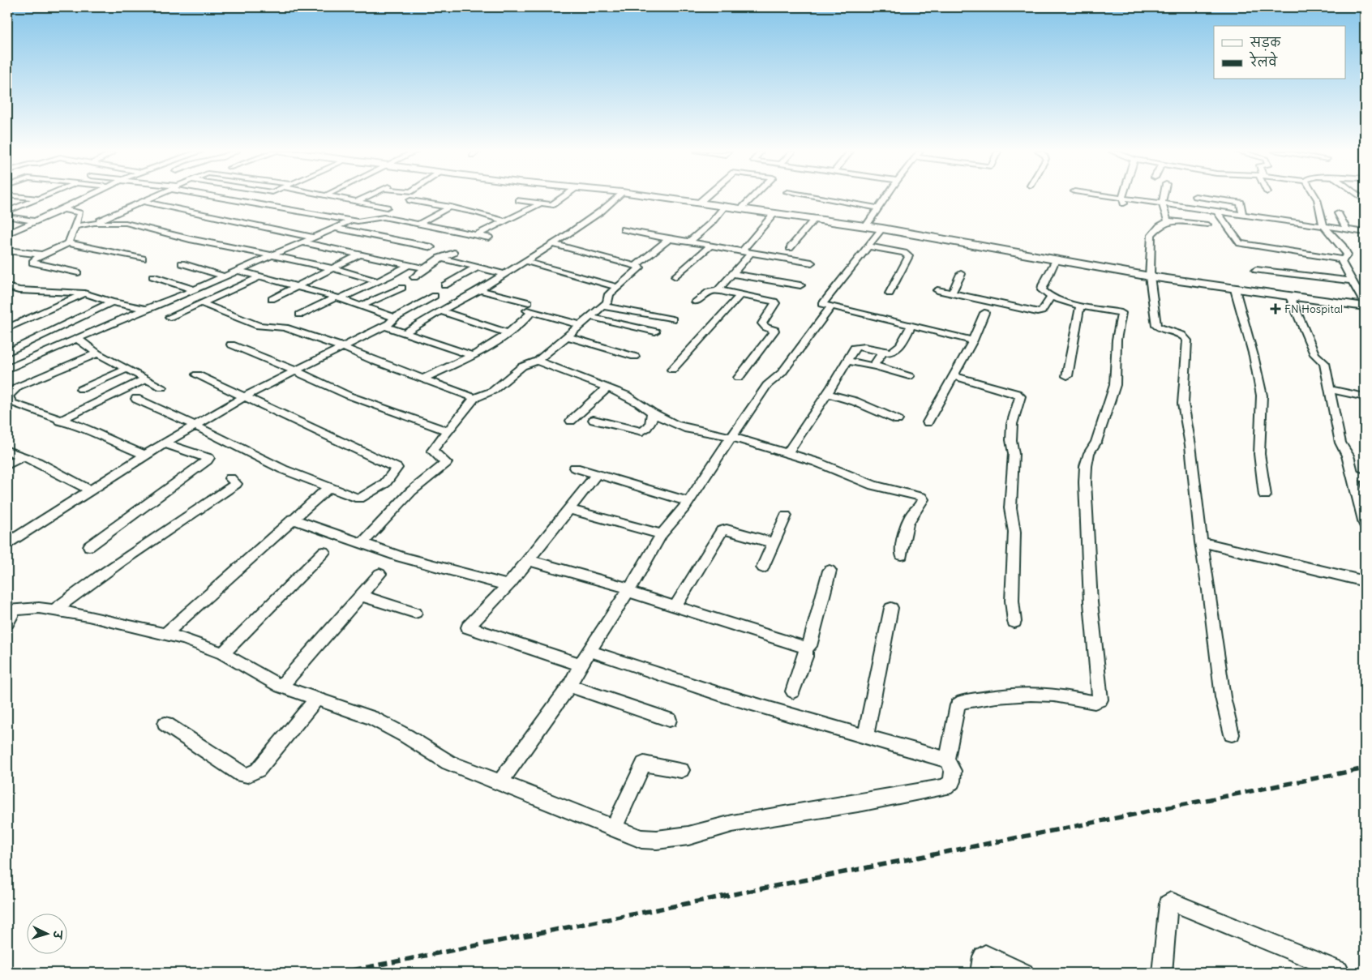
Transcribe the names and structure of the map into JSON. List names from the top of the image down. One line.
{"places":{"health":["FN Hospital"]},"legend":["सड़क","रेलवे"],"north":"right"}
